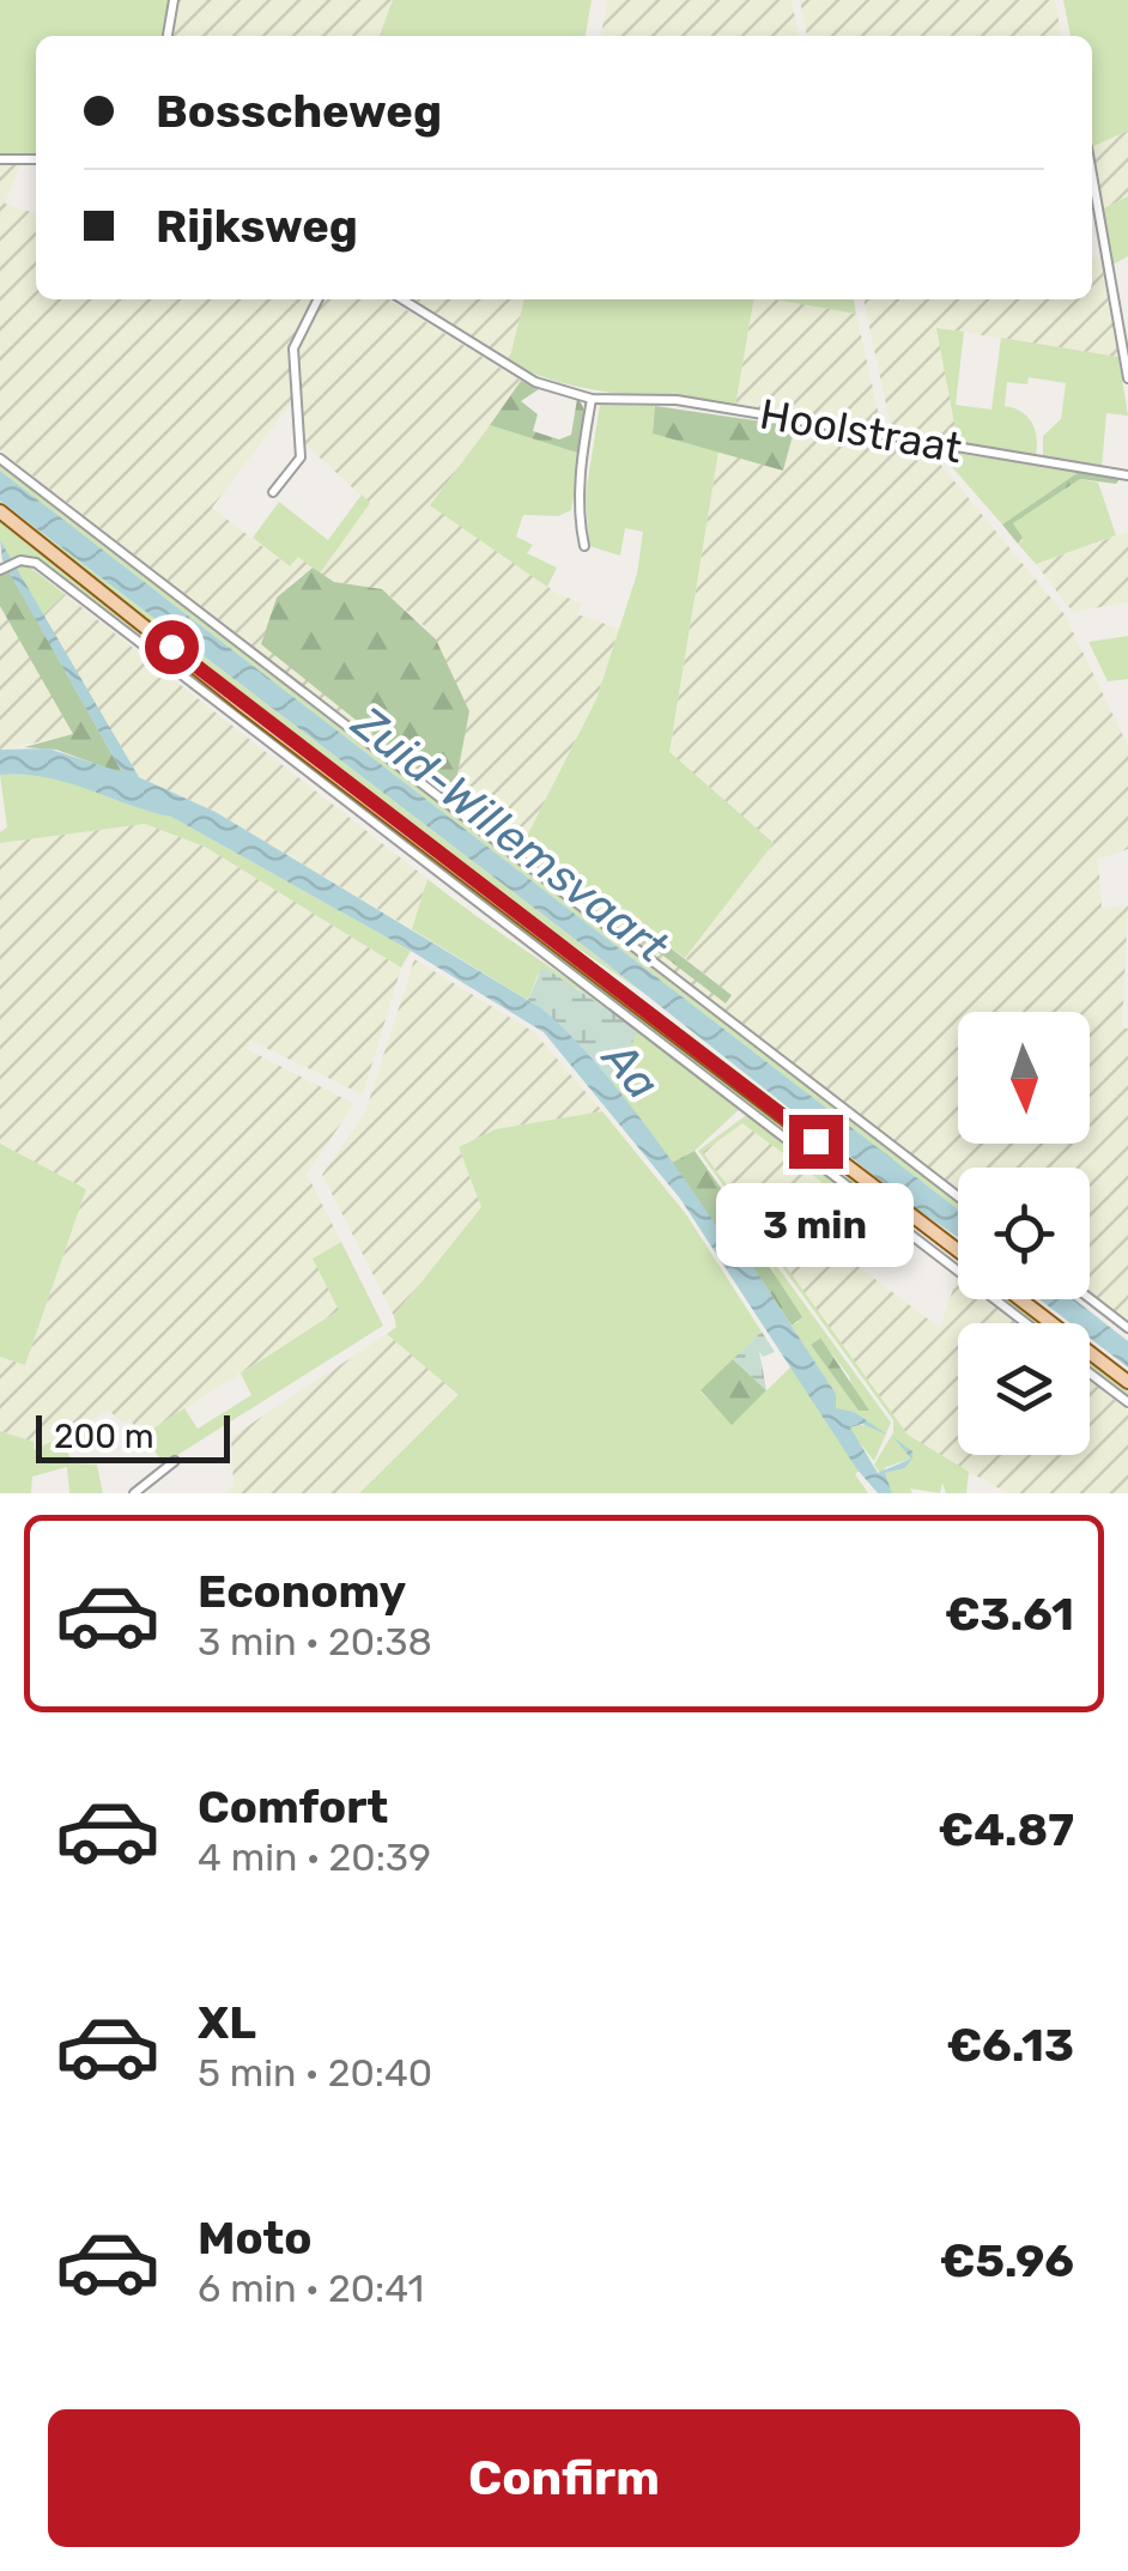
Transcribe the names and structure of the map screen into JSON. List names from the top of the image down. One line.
{"streets":{"street":["Hoolstraat"]},"water":["Zuid-Willemsvaart","Aa"],"scale_bar":"200 m","north":"bottom","page":{"banner":["Bosscheweg","Rijksweg"],"bubble":"3 min","scale":"200 m","list":[{"name":"Economy","note":"3 min · 20:38","value":"€3.61"},{"name":"Comfort","note":"4 min · 20:39","value":"€4.87"},{"name":"XL","note":"5 min · 20:40","value":"€6.13"},{"name":"Moto","note":"6 min · 20:41","value":"€5.96"}],"buttons":"Confirm"}}
